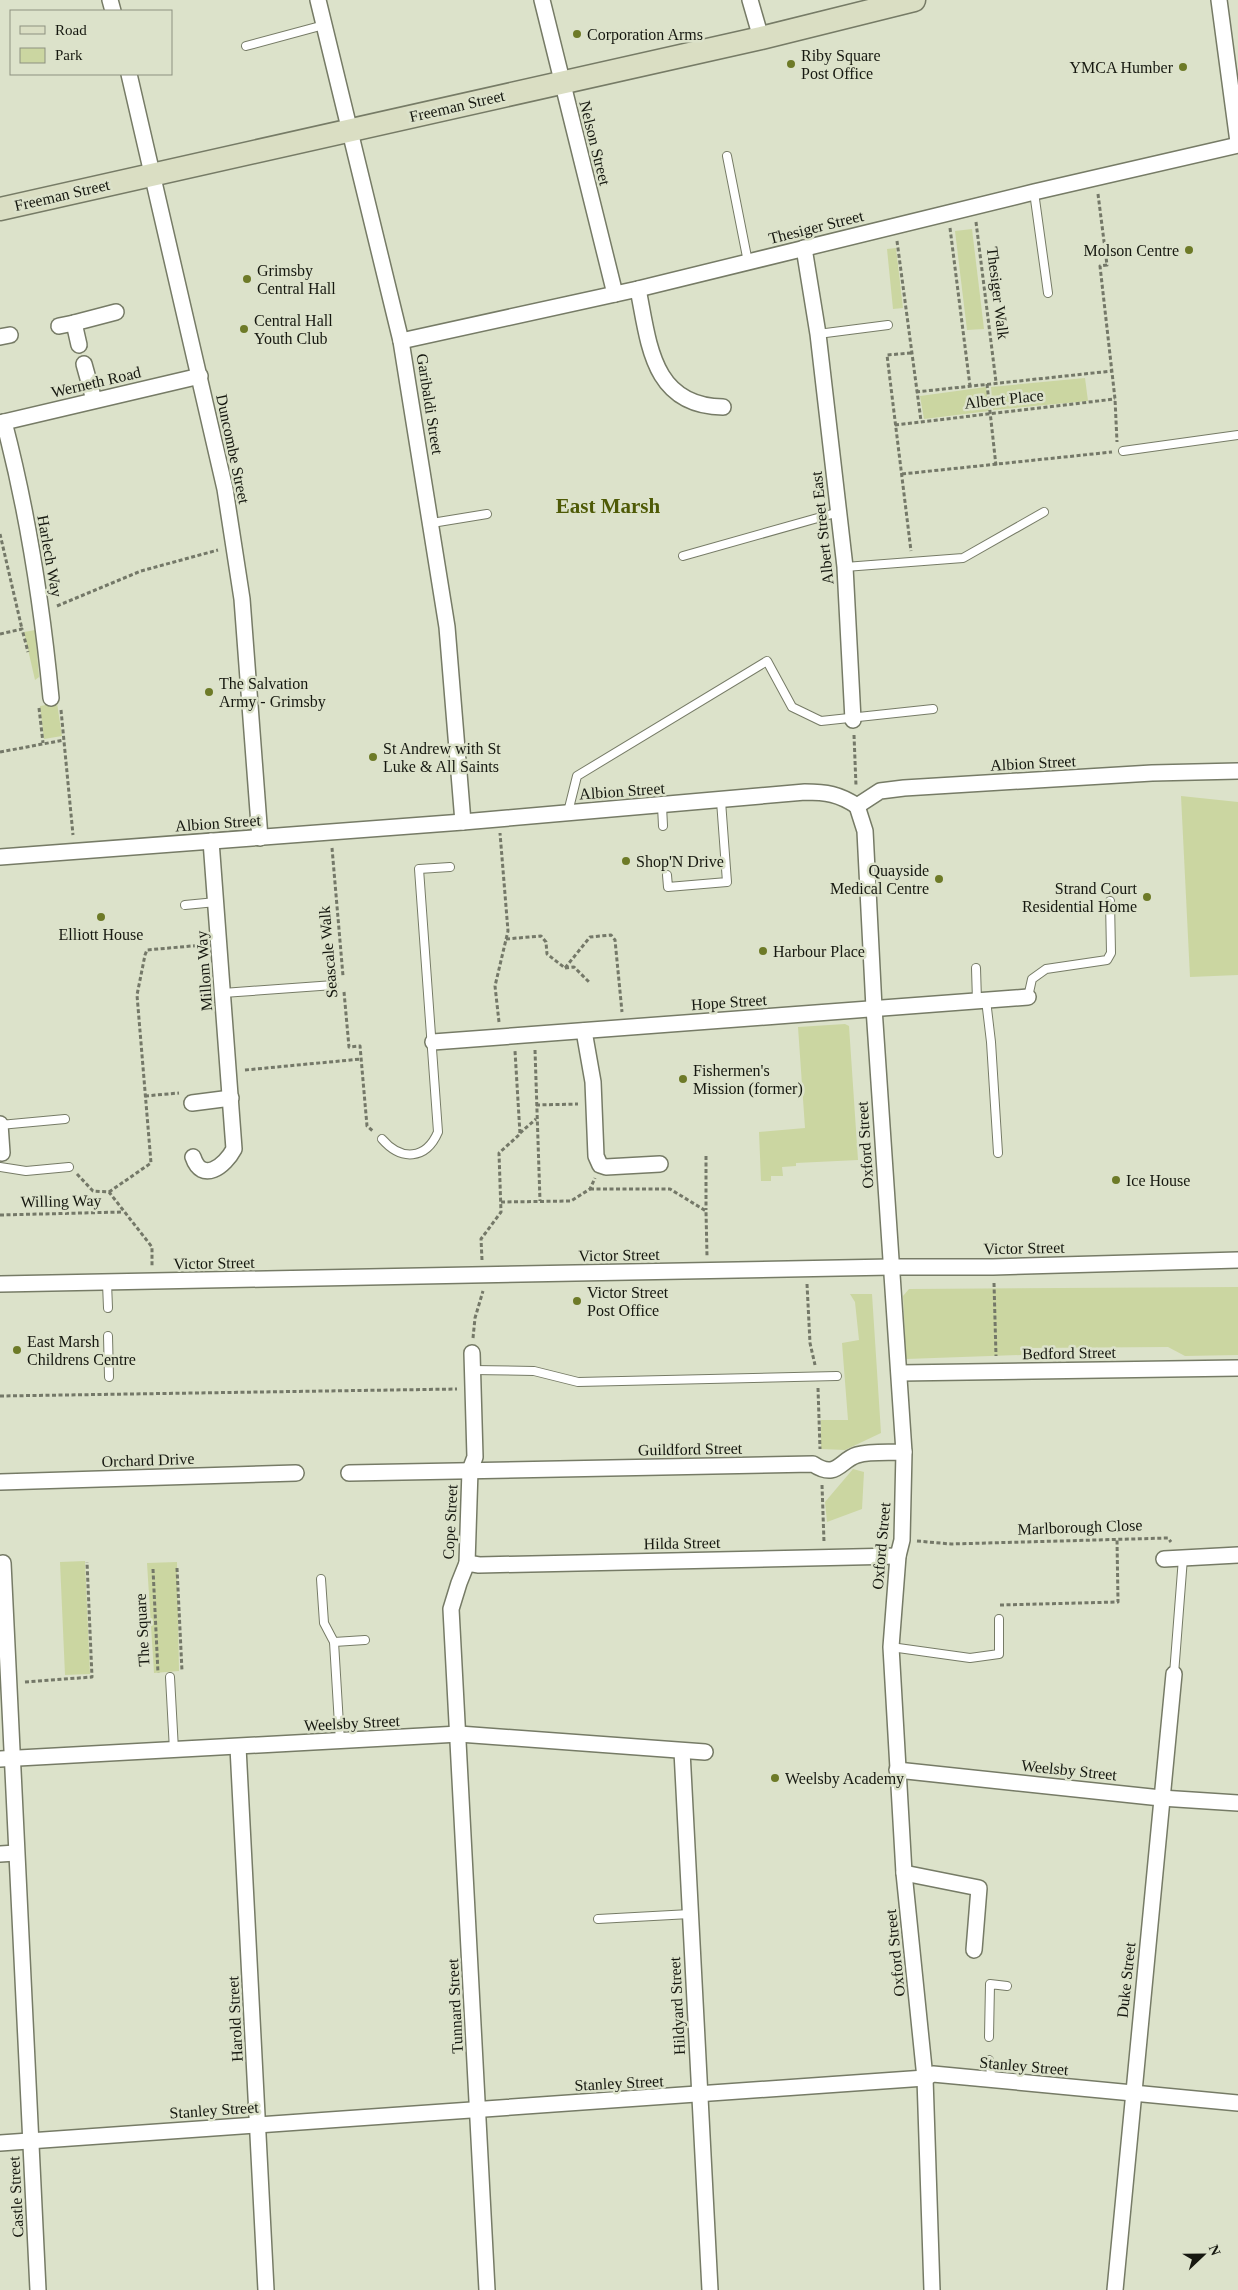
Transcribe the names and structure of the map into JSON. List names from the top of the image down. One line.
{"streets":{"main road":["Freeman Street"],"street":["Nelson Street","Thesiger Street","Werneth Road","Garibaldi Street","Duncombe Street","Albert Street East","Harlech Way","Albion Street","Millom Way","Hope Street","Oxford Street","Victor Street","Bedford Street","Guildford Street","Orchard Drive","Cope Street","Hilda Street","Weelsby Street","Duke Street","Tunnard Street","Hildyard Street","Harold Street","Stanley Street","Castle Street"],"lane":["The Square"],"path":["Thesiger Walk","Albert Place","Seascale Walk","Willing Way","Marlborough Close"]},"crossings":[["Freeman Street","Nelson Street"],["Freeman Street","Garibaldi Street"],["Freeman Street","Duncombe Street"],["Nelson Street","Thesiger Street"],["Thesiger Street","Thesiger Walk"],["Thesiger Street","Garibaldi Street"],["Thesiger Street","Albert Street East"],["Thesiger Walk","Albert Place"],["Werneth Road","Duncombe Street"],["Werneth Road","Harlech Way"],["Garibaldi Street","Albion Street"],["Duncombe Street","Albion Street"],["Albion Street","Seascale Walk"],["Albion Street","Millom Way"],["Albion Street","Oxford Street"],["Hope Street","Oxford Street"],["Oxford Street","Victor Street"],["Oxford Street","Bedford Street"],["Oxford Street","Guildford Street"],["Oxford Street","Marlborough Close"],["Oxford Street","Hilda Street"],["Oxford Street","Weelsby Street"],["Oxford Street","Stanley Street"],["Guildford Street","Cope Street"],["Cope Street","Hilda Street"],["Cope Street","Weelsby Street"],["Cope Street","Tunnard Street"],["The Square","Weelsby Street"],["Weelsby Street","Duke Street"],["Weelsby Street","Tunnard Street"],["Weelsby Street","Hildyard Street"],["Weelsby Street","Harold Street"],["Weelsby Street","Castle Street"],["Duke Street","Stanley Street"],["Tunnard Street","Stanley Street"],["Hildyard Street","Stanley Street"],["Harold Street","Stanley Street"],["Stanley Street","Castle Street"]],"districts":["East Marsh"],"places":["Corporation Arms","Riby Square Post Office","YMCA Humber","Molson Centre","Grimsby Central Hall","Central Hall Youth Club","The Salvation Army - Grimsby","St Andrew with St Luke & All Saints","Shop'N Drive","Quayside Medical Centre","Strand Court Residential Home","Elliott House","Harbour Place","Fishermen's Mission (former)","Ice House","Victor Street Post Office","East Marsh Childrens Centre","Weelsby Academy"],"legend":["Road","Park"],"north":"right"}
